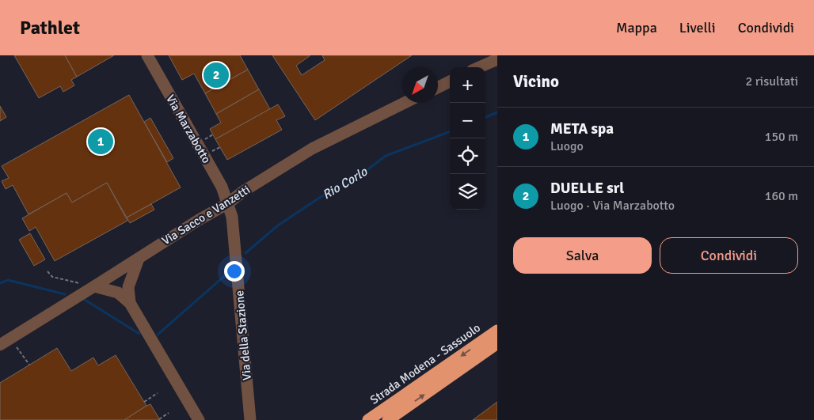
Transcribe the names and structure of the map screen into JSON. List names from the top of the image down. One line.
{"streets":{"highway":["Strada Modena - Sassuolo"],"street":["Via Marzabotto","Via Sacco e Vanzetti","Via della Stazione"]},"crossings":[["Via Marzabotto","Via Sacco e Vanzetti"],["Via Marzabotto","Via della Stazione"],["Via Sacco e Vanzetti","Via della Stazione"]],"water":["Rio Corlo"],"north":"bottom left","page":{"header":"Pathlet","nav":["Mappa","Livelli","Condividi"],"heading":["Vicino","2 risultati"],"pins":["2","1"],"map_buttons":["+","−"],"list":[{"mark":"1","name":"META spa","note":"Luogo","value":"150 m"},{"mark":"2","name":"DUELLE srl","note":"Luogo · Via Marzabotto","value":"160 m"}],"buttons":["Salva","Condividi"]}}
